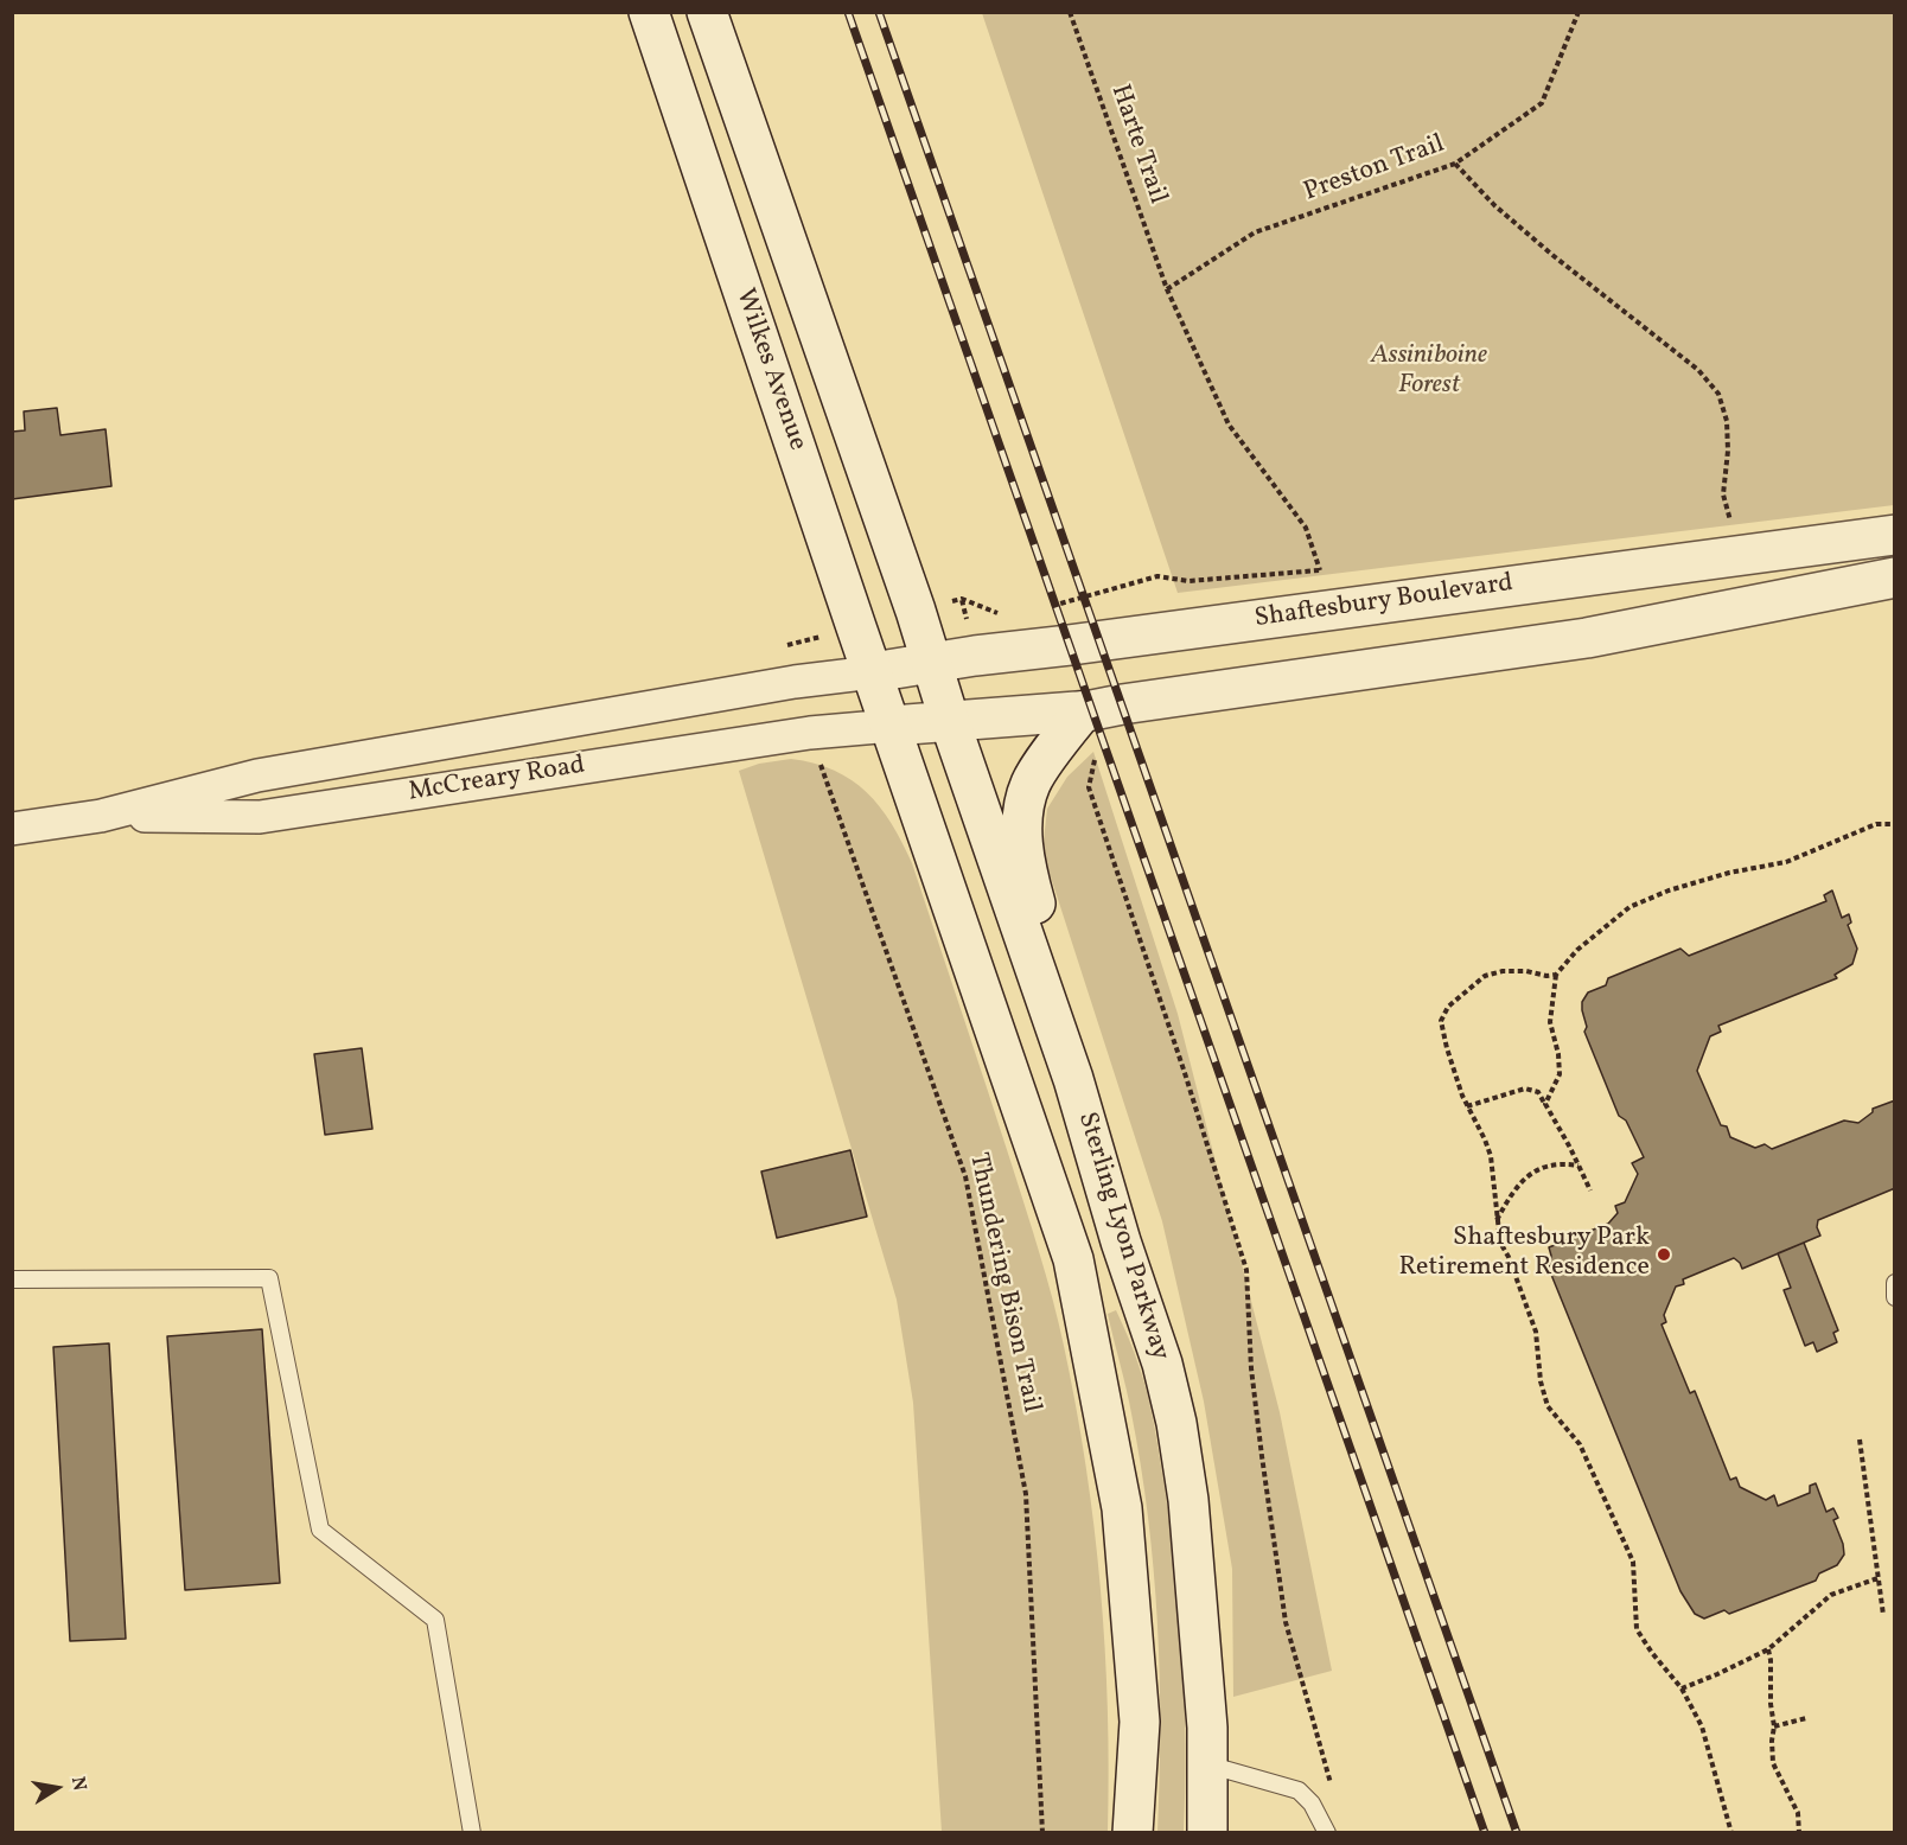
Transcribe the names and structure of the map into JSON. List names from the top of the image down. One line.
{"streets":{"main road":["Wilkes Avenue","Shaftesbury Boulevard","Sterling Lyon Parkway"],"street":["McCreary Road"],"path":["Harte Trail","Preston Trail","Thundering Bison Trail"]},"crossings":[["Harte Trail","Preston Trail"],["Wilkes Avenue","Shaftesbury Boulevard"],["Wilkes Avenue","McCreary Road"],["Wilkes Avenue","Sterling Lyon Parkway"],["Shaftesbury Boulevard","McCreary Road"],["Shaftesbury Boulevard","Sterling Lyon Parkway"],["McCreary Road","Sterling Lyon Parkway"]],"parks":["Assiniboine Forest"],"places":["Shaftesbury Park Retirement Residence"],"north":"right"}
